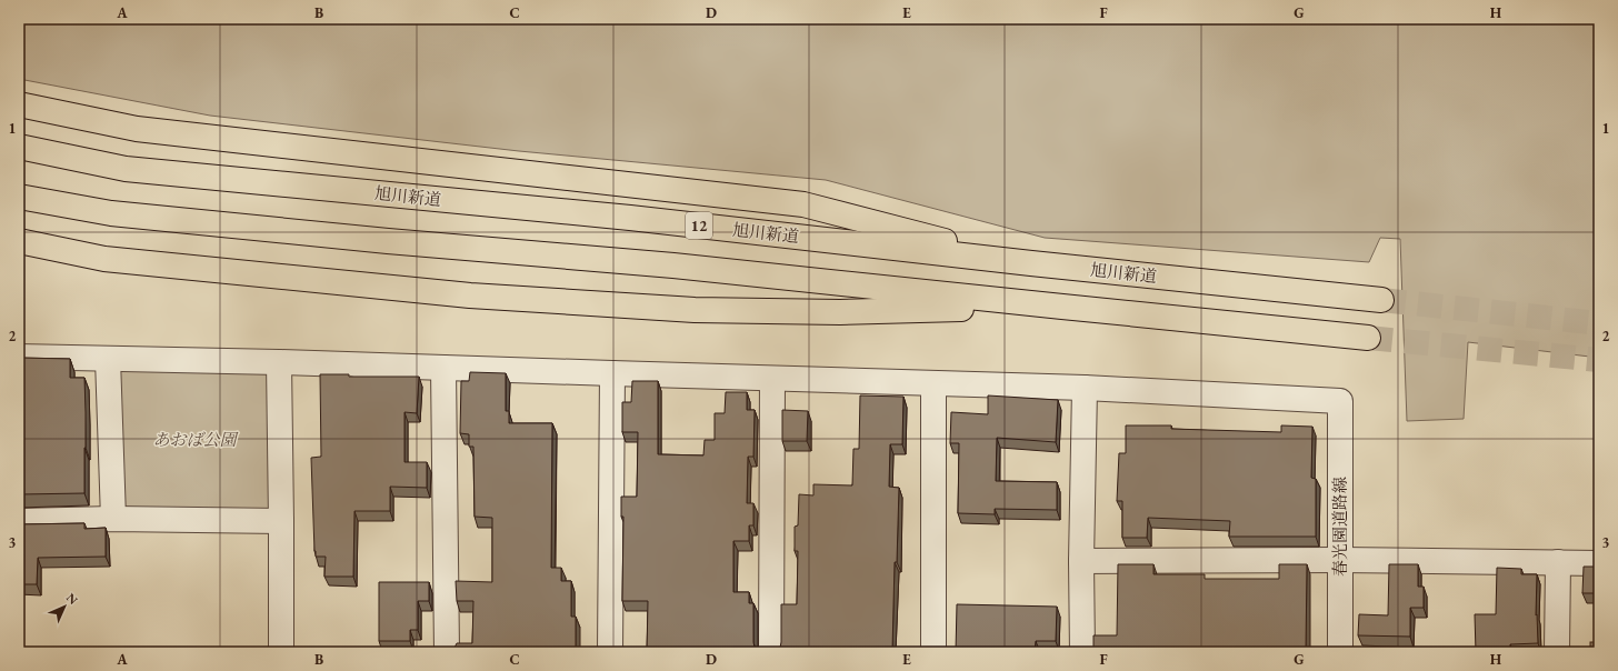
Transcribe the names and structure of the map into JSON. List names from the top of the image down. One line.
{"streets":{"highway":["旭川新道","12"],"street":["春光園道路線"]},"crossings":[["旭川新道","12"]],"parks":["あおば公園"],"north":"top right","grid":{"columns":["A","B","C","D","E","F","G","H"],"rows":["1","2","3"]}}
